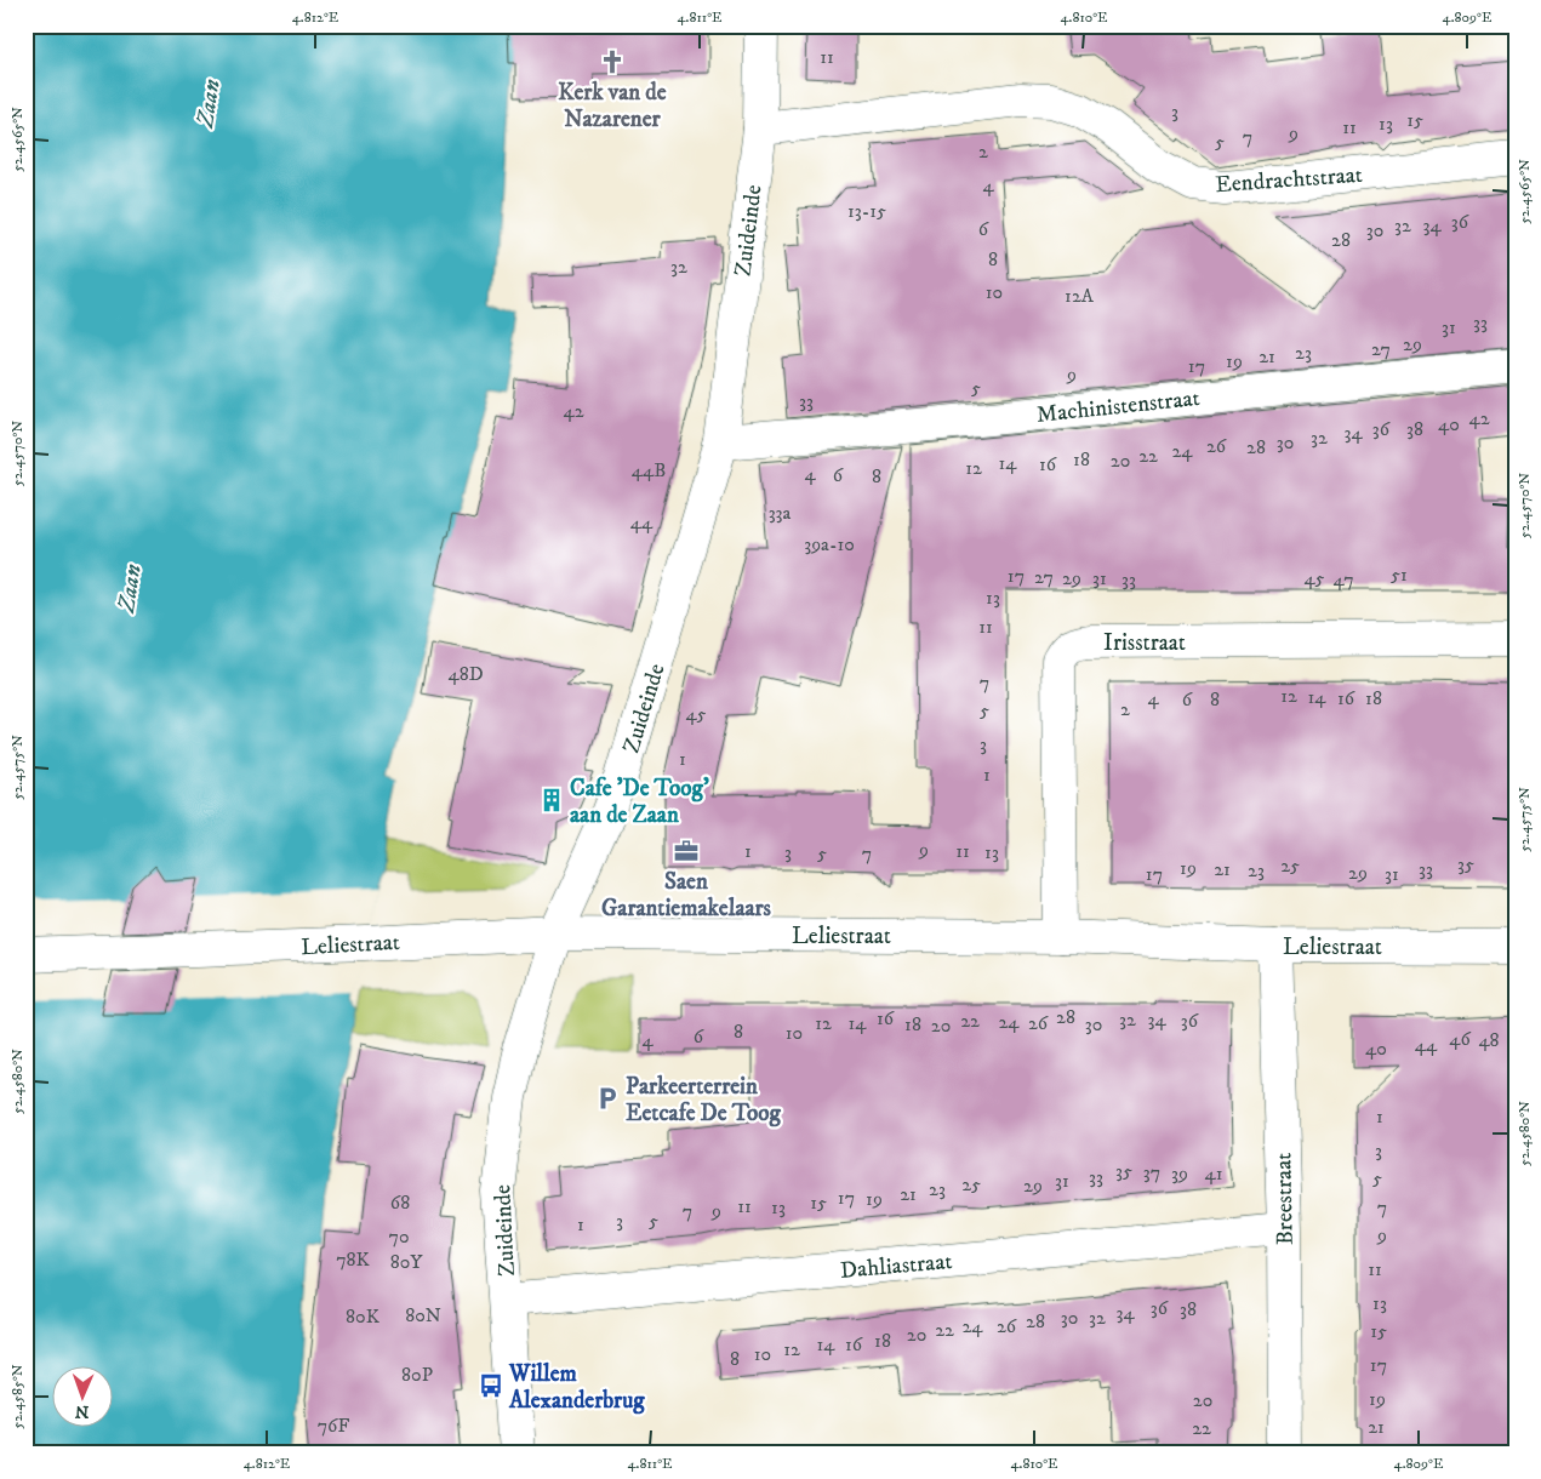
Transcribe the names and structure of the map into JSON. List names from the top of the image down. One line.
{"streets":{"street":["Eendrachtstraat","Zuideinde","Machinistenstraat","Irisstraat","Leliestraat","Breestraat","Dahliastraat"]},"crossings":[["Eendrachtstraat","Zuideinde"],["Zuideinde","Machinistenstraat"],["Zuideinde","Leliestraat"],["Zuideinde","Dahliastraat"],["Irisstraat","Leliestraat"],["Leliestraat","Breestraat"],["Breestraat","Dahliastraat"]],"water":["Zaan"],"places":{"church":["Kerk van de Nazarener"],"building":["Cafe 'De Toog' aan de Zaan"],"office":["Saen Garantiemakelaars"],"parking":["Parkeerterrein Eetcafe De Toog"],"bus stop":["Willem Alexanderbrug"]},"house_numbers":["11","3","15","13","11","9","7","5","2","4","13-15","36","32","34","6","30","28","8","32","10","12A","33","31","29","27","23","21","19","17","9","5","33","42","42","40","36","38","34","32","30","26","28","24","22","18","20","14","16","12","44B","4","6","8","33a","44","39a-10","51","17","27","29","31","45","33","47","13","11","48D","7","12","14","4","16","18","6","8","2","5","45","3","1","1","9","1","11","3","13","5","7","35","25","19","21","33","23","29","17","31","28","16","32","34","22","36","24","12","14","26","18","30","20","8","10","6","46","4","48","44","40","1","3","35","37","39","41","33","5","31","25","29","23","21","17","19","68","15","11","13","7","7","9","3","5","1","9","70","78K","80Y","11","13","36","38","34","80N","80K","30","32","28","24","26","22","15","20","18","14","16","12","10","8","17","80P","19","20","76F","21","22"],"north":"bottom","coordinates":["4.812°E","4.811°E","4.810°E","4.809°E","52.4565°N","52.4570°N","52.4575°N","52.4580°N","52.4585°N"]}
